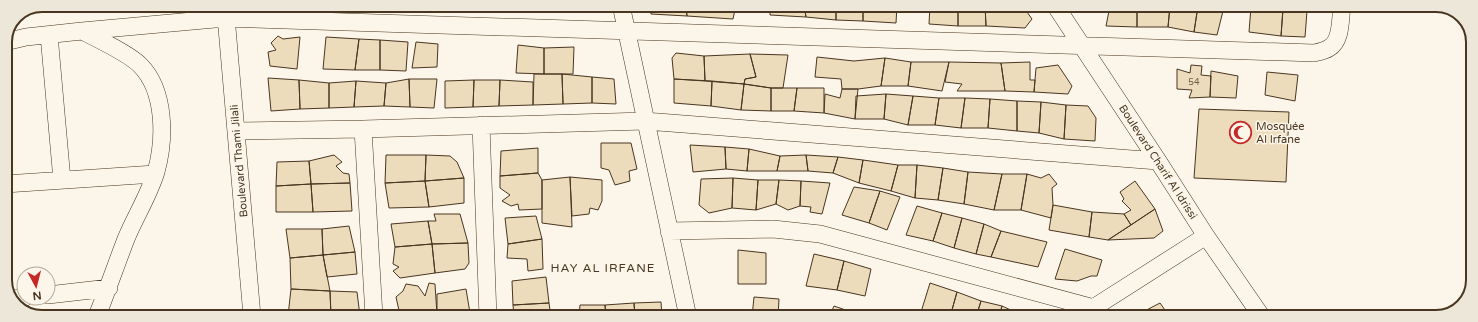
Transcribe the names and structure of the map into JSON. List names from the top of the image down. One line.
{"streets":{"street":["Boulevard Thami Jilali","Boulevard Charif Al Idrissi"]},"districts":["HAY AL IRFANE"],"places":{"mosque":["Mosquée Al Irfane"]},"house_numbers":["54"],"north":"bottom"}
